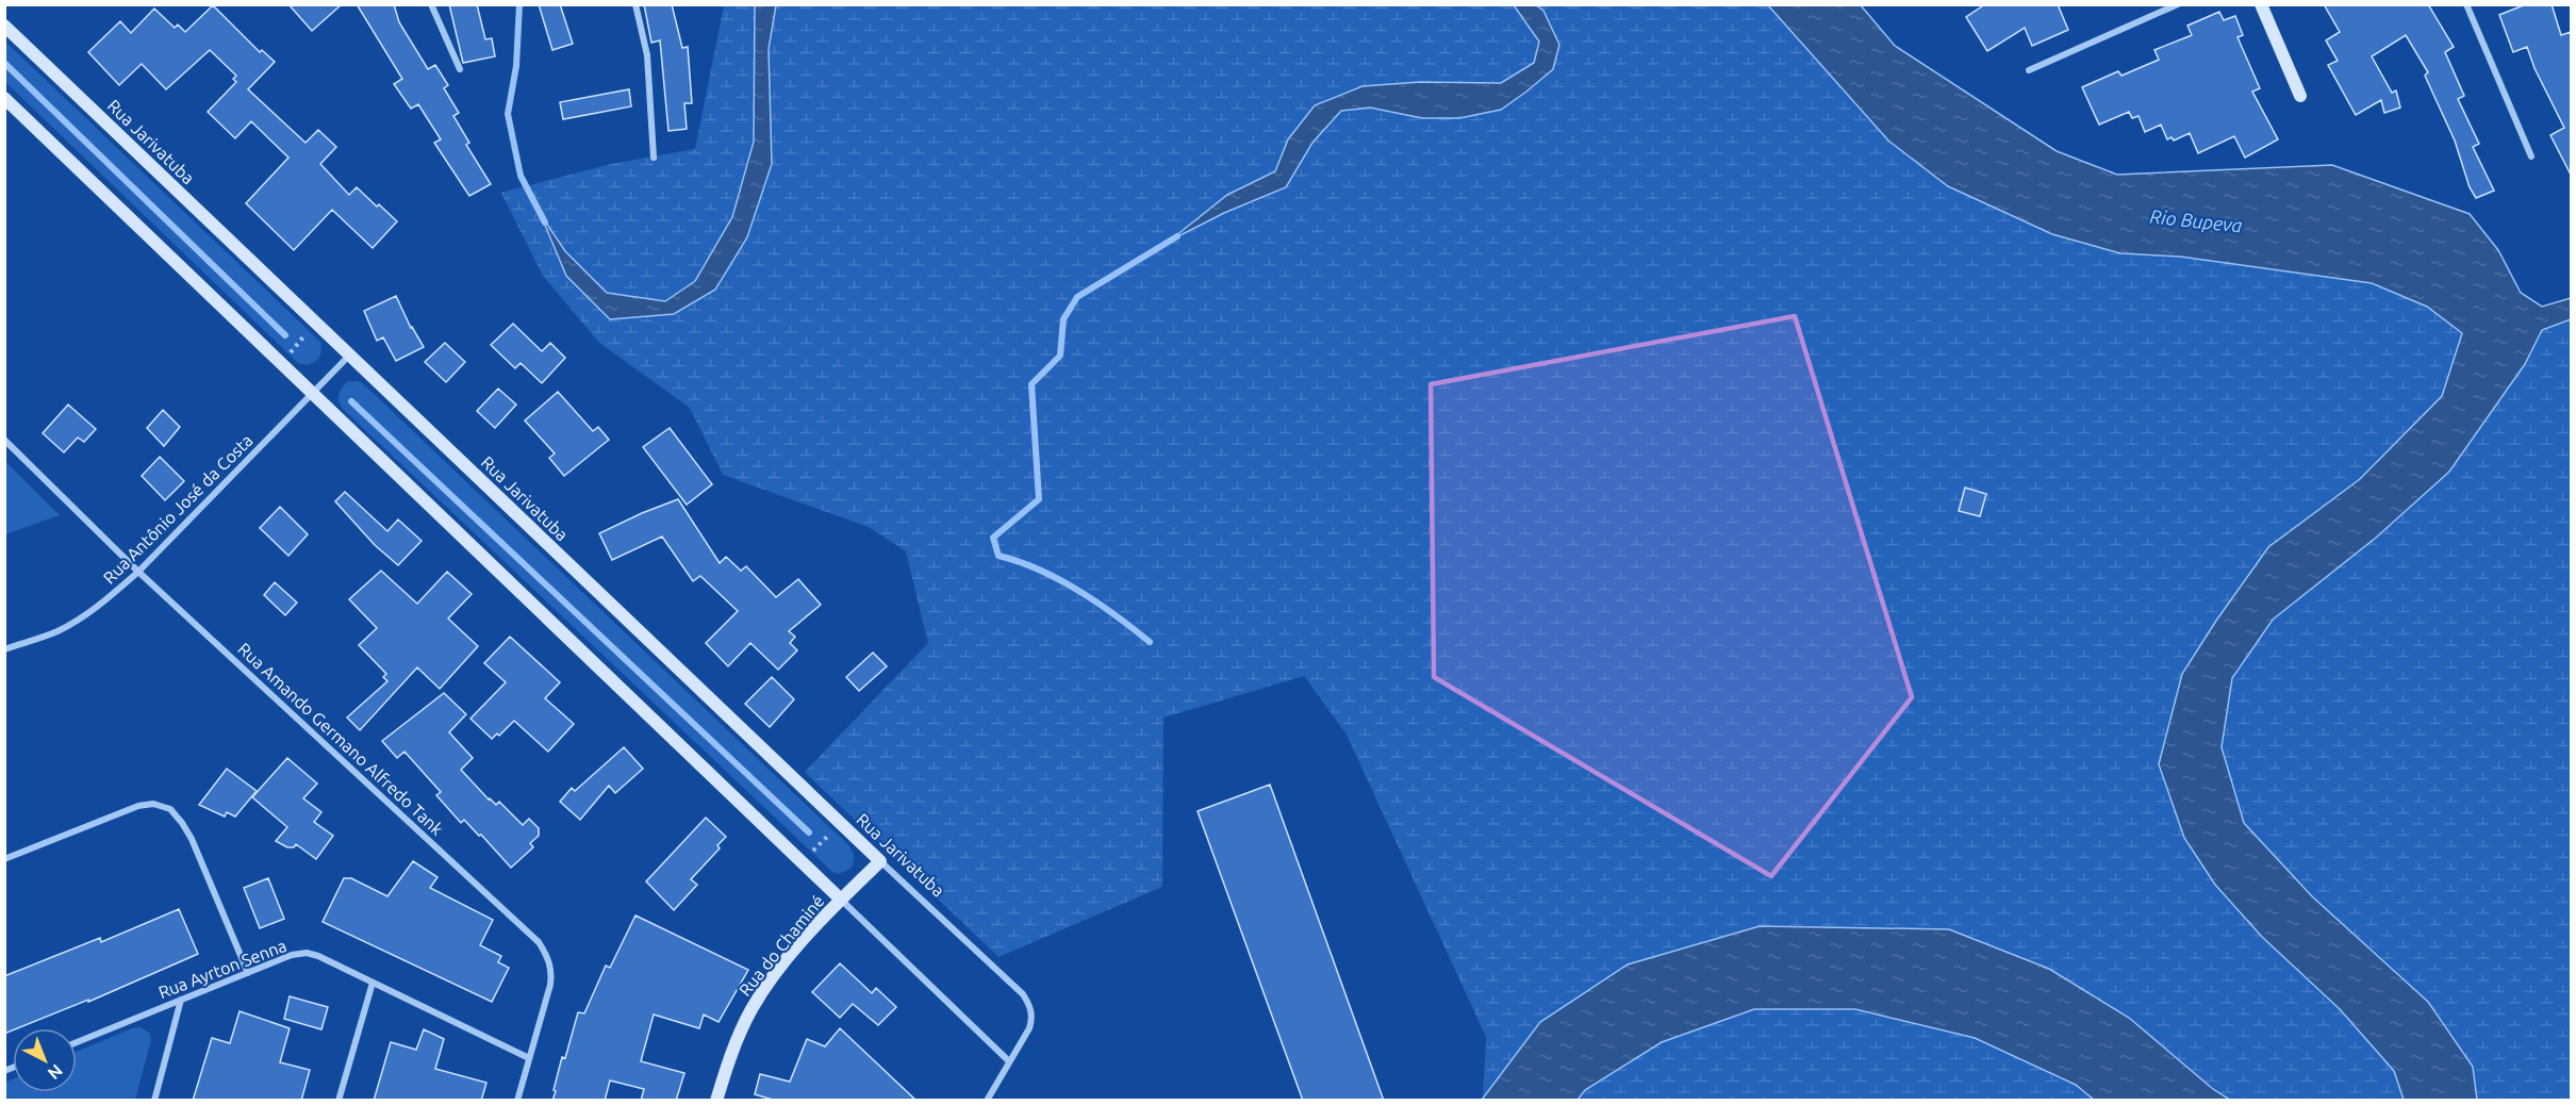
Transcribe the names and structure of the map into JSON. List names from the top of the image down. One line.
{"streets":{"street":["Rua Jarivatuba","Rua Antônio José da Costa","Rua Amando Germano Alfredo Tank","Rua do Chaminé","Rua Ayrton Senna"]},"crossings":[["Rua Jarivatuba","Rua Antônio José da Costa"],["Rua Jarivatuba","Rua do Chaminé"],["Rua Antônio José da Costa","Rua Amando Germano Alfredo Tank"],["Rua Amando Germano Alfredo Tank","Rua Ayrton Senna"]],"water":["Rio Bupeva"],"north":"bottom right"}
